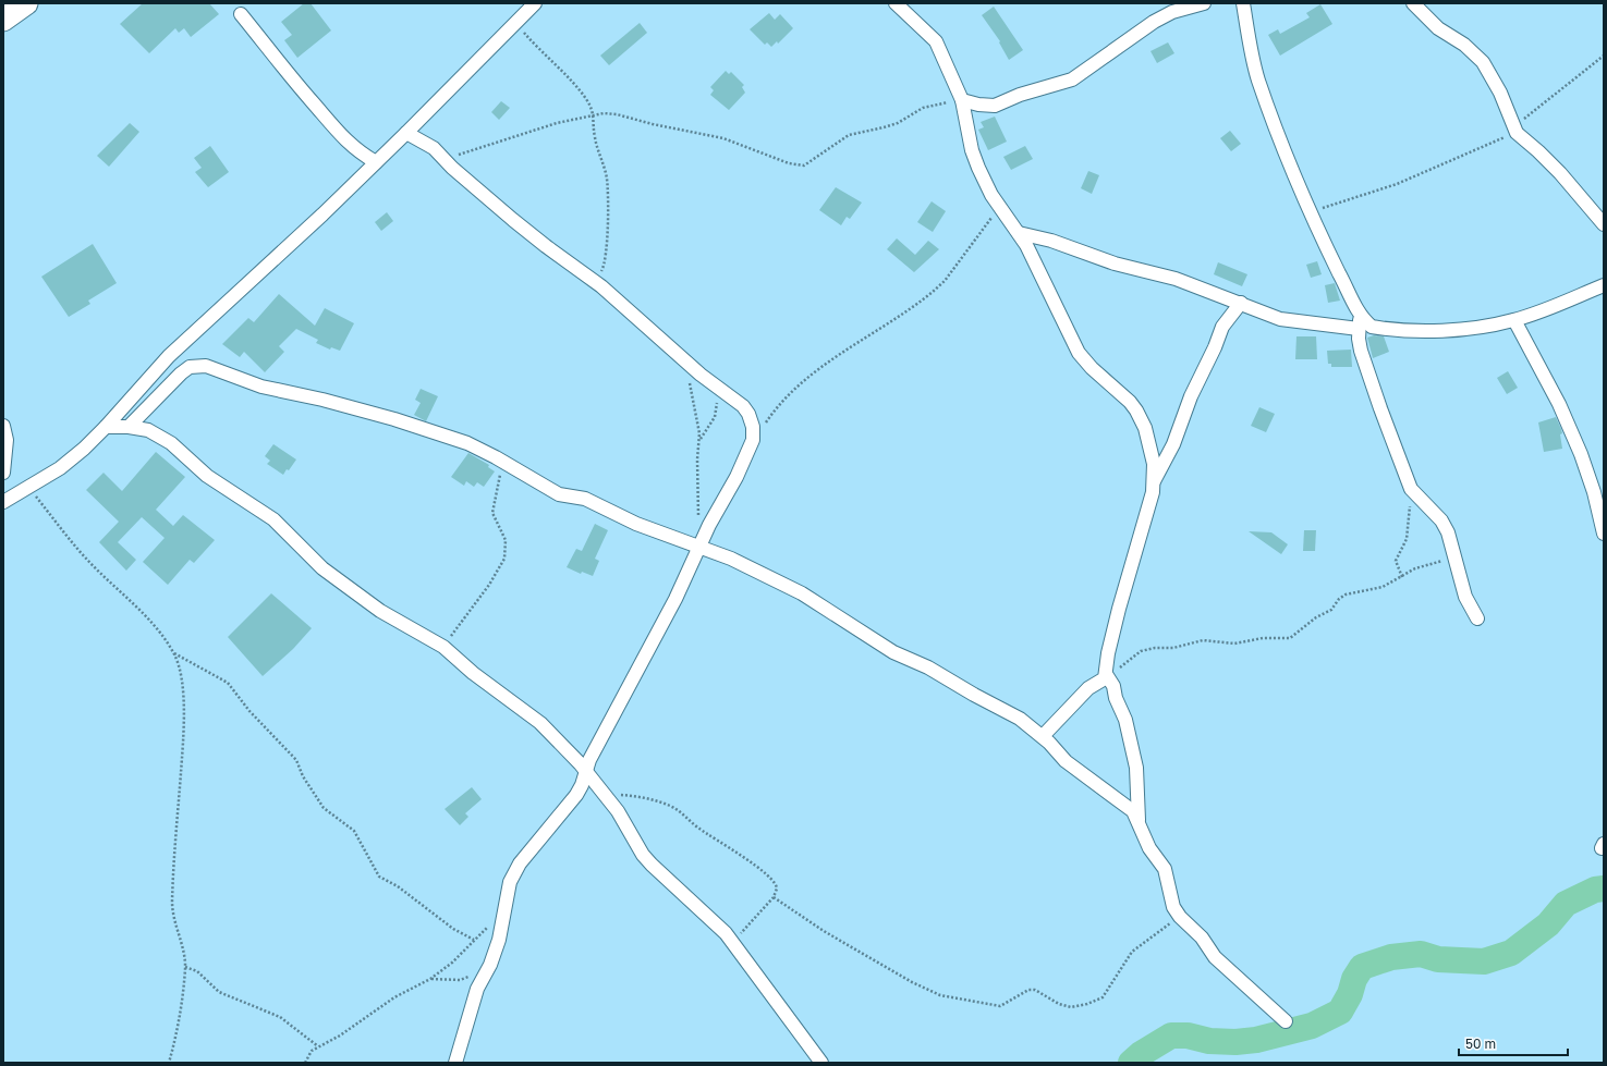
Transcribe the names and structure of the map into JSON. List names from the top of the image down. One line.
{"scale_bar":"50 m"}
